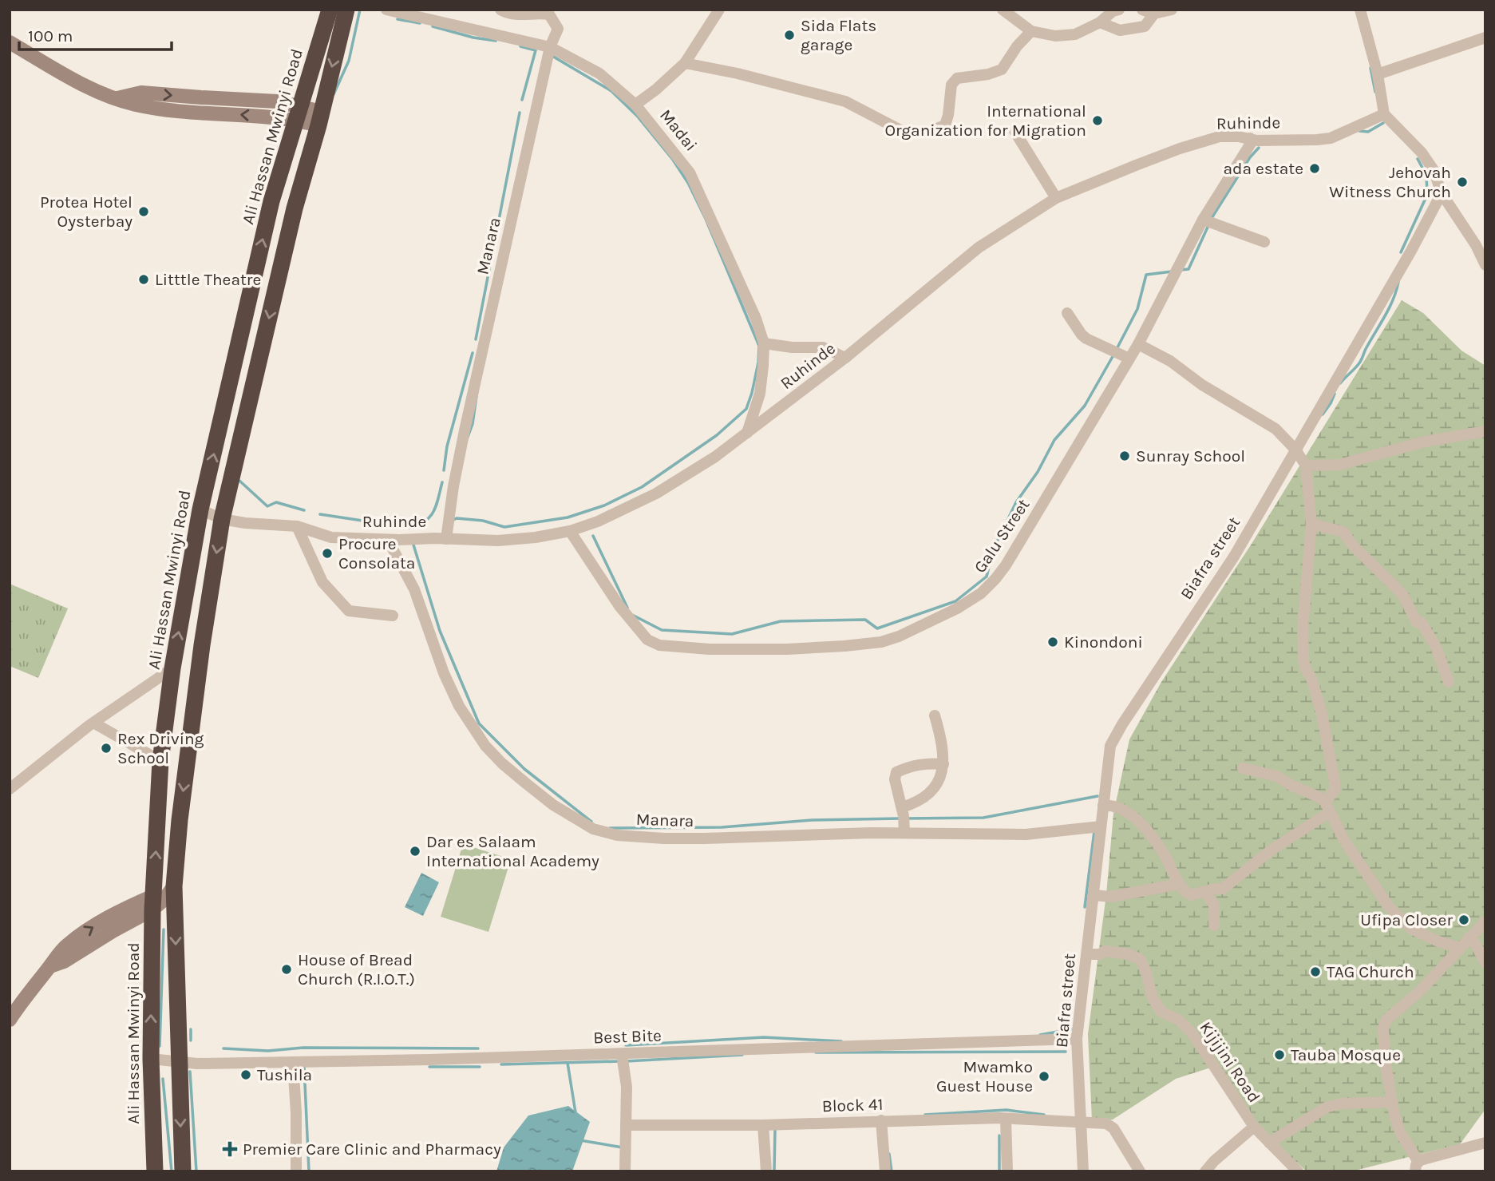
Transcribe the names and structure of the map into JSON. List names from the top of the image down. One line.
{"streets":{"highway":["Ali Hassan Mwinyi Road"],"street":["Ruhinde","Madai","Manara","Galu Street","Biafra street","Best Bite","Kijijini Road","Block 41"]},"crossings":[["Ruhinde","Madai"],["Ruhinde","Ali Hassan Mwinyi Road"],["Ruhinde","Manara"],["Ruhinde","Galu Street"],["Madai","Manara"],["Ali Hassan Mwinyi Road","Best Bite"],["Manara","Biafra street"],["Biafra street","Best Bite"],["Biafra street","Kijijini Road"],["Biafra street","Block 41"]],"places":{"other":["Sida Flats garage","International Organization for Migration","ada estate","Jehovah Witness Church","Protea Hotel Oysterbay","Litttle Theatre","Sunray School","Procure Consolata","Kinondoni","Rex Driving School","Dar es Salaam International Academy","Ufipa Closer","House of Bread Church (R.I.O.T.)","TAG Church","Tauba Mosque","Tushila","Mwamko Guest House"],"health":["Premier Care Clinic and Pharmacy"]},"scale_bar":"100 m"}
